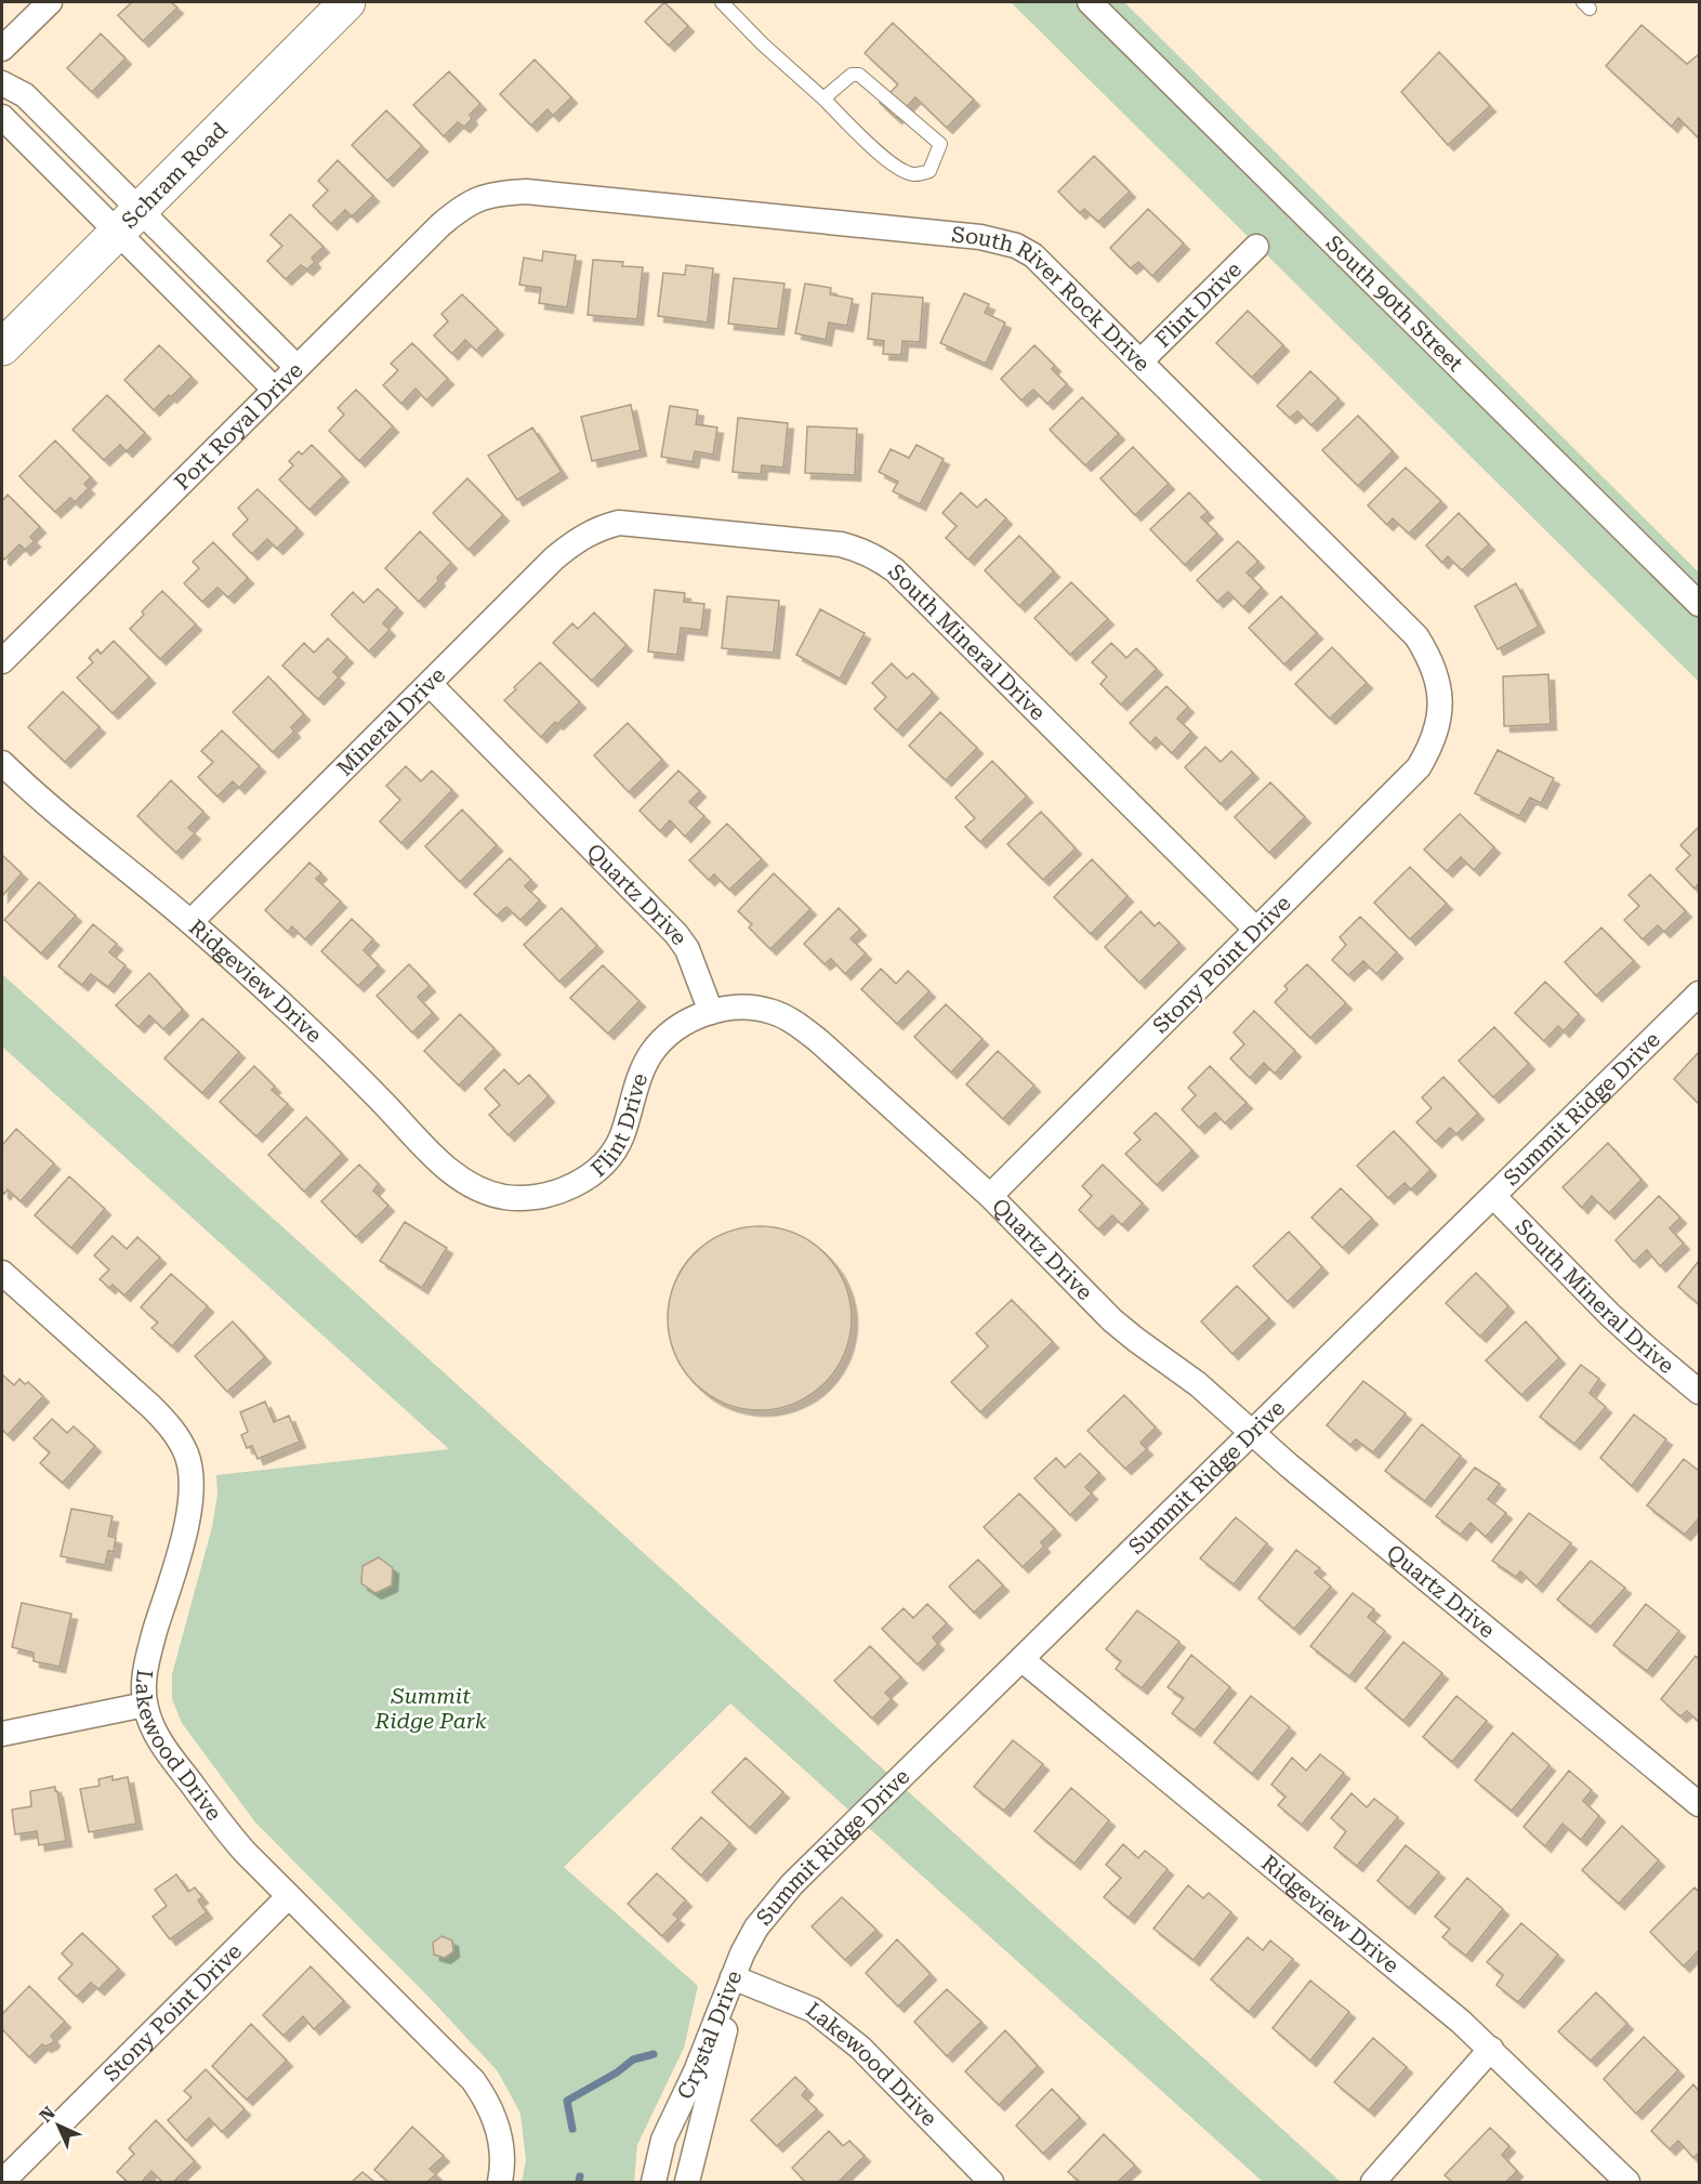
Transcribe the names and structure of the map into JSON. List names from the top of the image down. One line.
{"streets":{"main road":["Schram Road"],"street":["South 90th Street","South River Rock Drive","Flint Drive","Port Royal Drive","South Mineral Drive","Mineral Drive","Quartz Drive","Stony Point Drive","Ridgeview Drive","Summit Ridge Drive","Lakewood Drive","Crystal Drive"]},"crossings":[["South River Rock Drive","Flint Drive"],["South River Rock Drive","Port Royal Drive"],["South River Rock Drive","Stony Point Drive"],["Flint Drive","Quartz Drive"],["Flint Drive","Ridgeview Drive"],["South Mineral Drive","Mineral Drive"],["South Mineral Drive","Stony Point Drive"],["South Mineral Drive","Summit Ridge Drive"],["Mineral Drive","Quartz Drive"],["Mineral Drive","Ridgeview Drive"],["Quartz Drive","Stony Point Drive"],["Quartz Drive","Summit Ridge Drive"],["Stony Point Drive","Lakewood Drive"],["Ridgeview Drive","Summit Ridge Drive"],["Summit Ridge Drive","Lakewood Drive"],["Summit Ridge Drive","Crystal Drive"],["Lakewood Drive","Crystal Drive"]],"parks":["Summit Ridge Park"],"north":"top left"}
